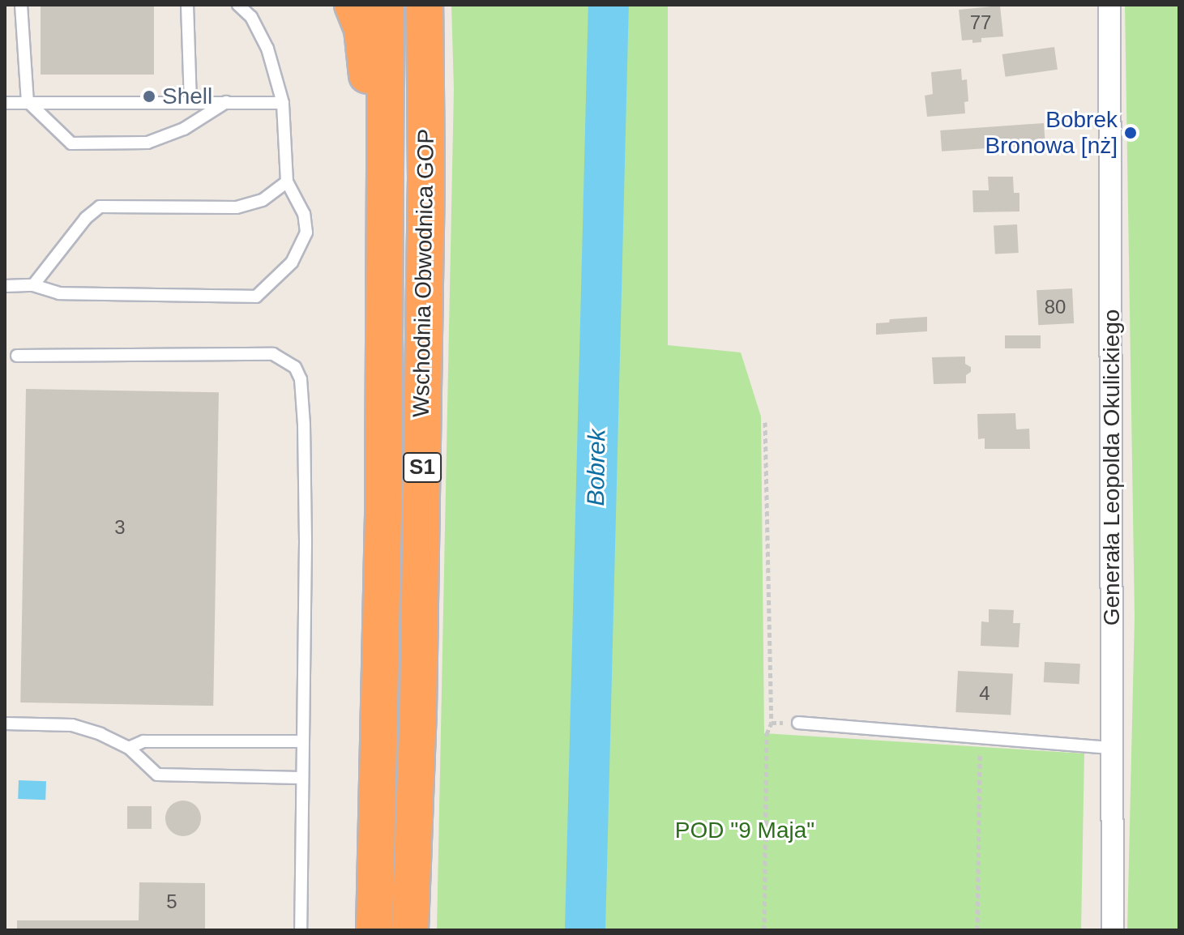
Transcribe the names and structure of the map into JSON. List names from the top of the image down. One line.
{"streets":{"highway":["Wschodnia Obwodnica GOP","S1"],"street":["Generała Leopolda Okulickiego"]},"water":["Bobrek"],"parks":["POD \"9 Maja\""],"places":["Shell","Bobrek Bronowa [nż]"],"house_numbers":["77","80","3","4","5"]}
